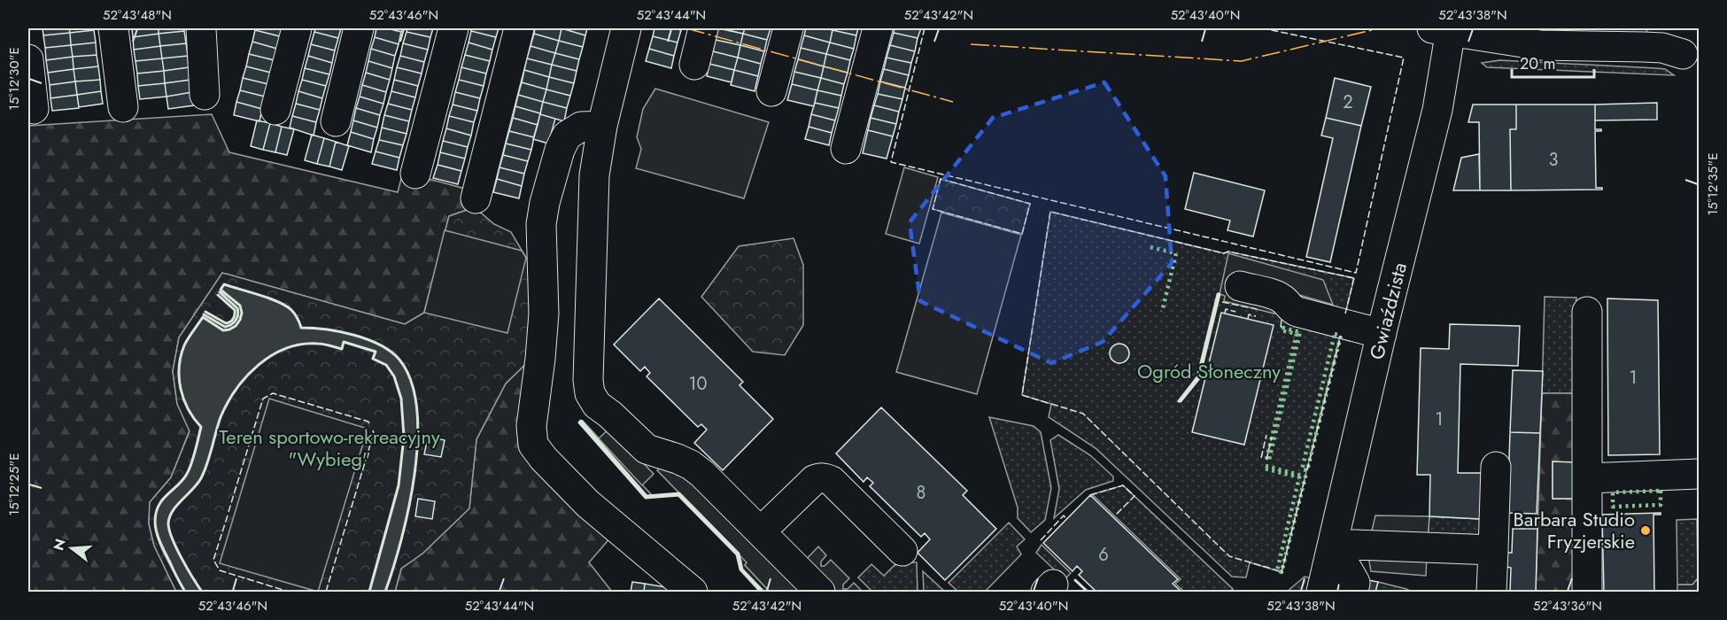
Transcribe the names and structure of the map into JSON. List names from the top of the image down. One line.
{"streets":{"street":["Gwiaździsta"]},"parks":["Ogród Słoneczny","Teren sportowo-rekreacyjny \"Wybieg\""],"places":["Barbara Studio Fryzjerskie"],"house_numbers":["2","3","1","10","1","8","6"],"scale_bar":"20 m","north":"left","coordinates":["52°43'48\"N","52°43'46\"N","52°43'44\"N","52°43'42\"N","52°43'40\"N","52°43'38\"N","15°12'30\"E","15°12'35\"E","15°12'25\"E","52°43'36\"N"]}
